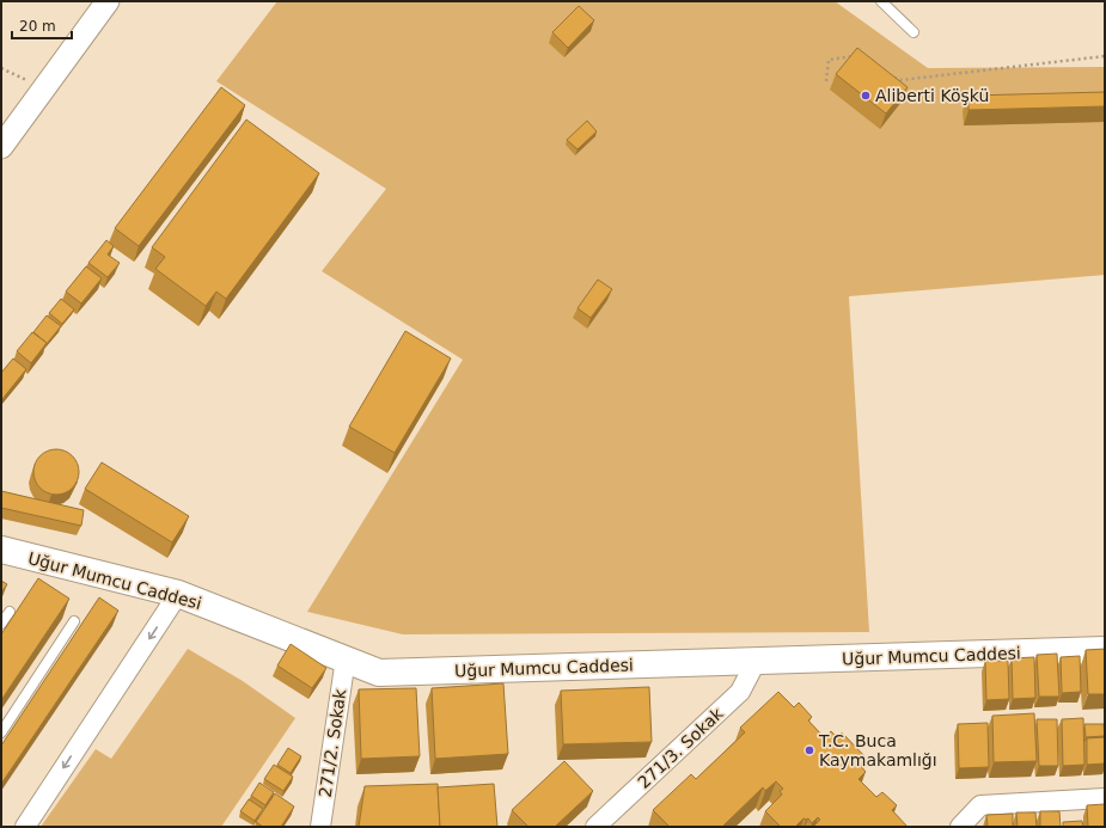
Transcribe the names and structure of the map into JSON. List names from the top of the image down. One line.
{"streets":{"main road":["Uğur Mumcu Caddesi"],"street":["271/2. Sokak","271/3. Sokak"]},"crossings":[["Uğur Mumcu Caddesi","271/2. Sokak"],["Uğur Mumcu Caddesi","271/3. Sokak"]],"places":["Aliberti Köşkü","T.C. Buca Kaymakamlığı"],"scale_bar":"20 m"}
